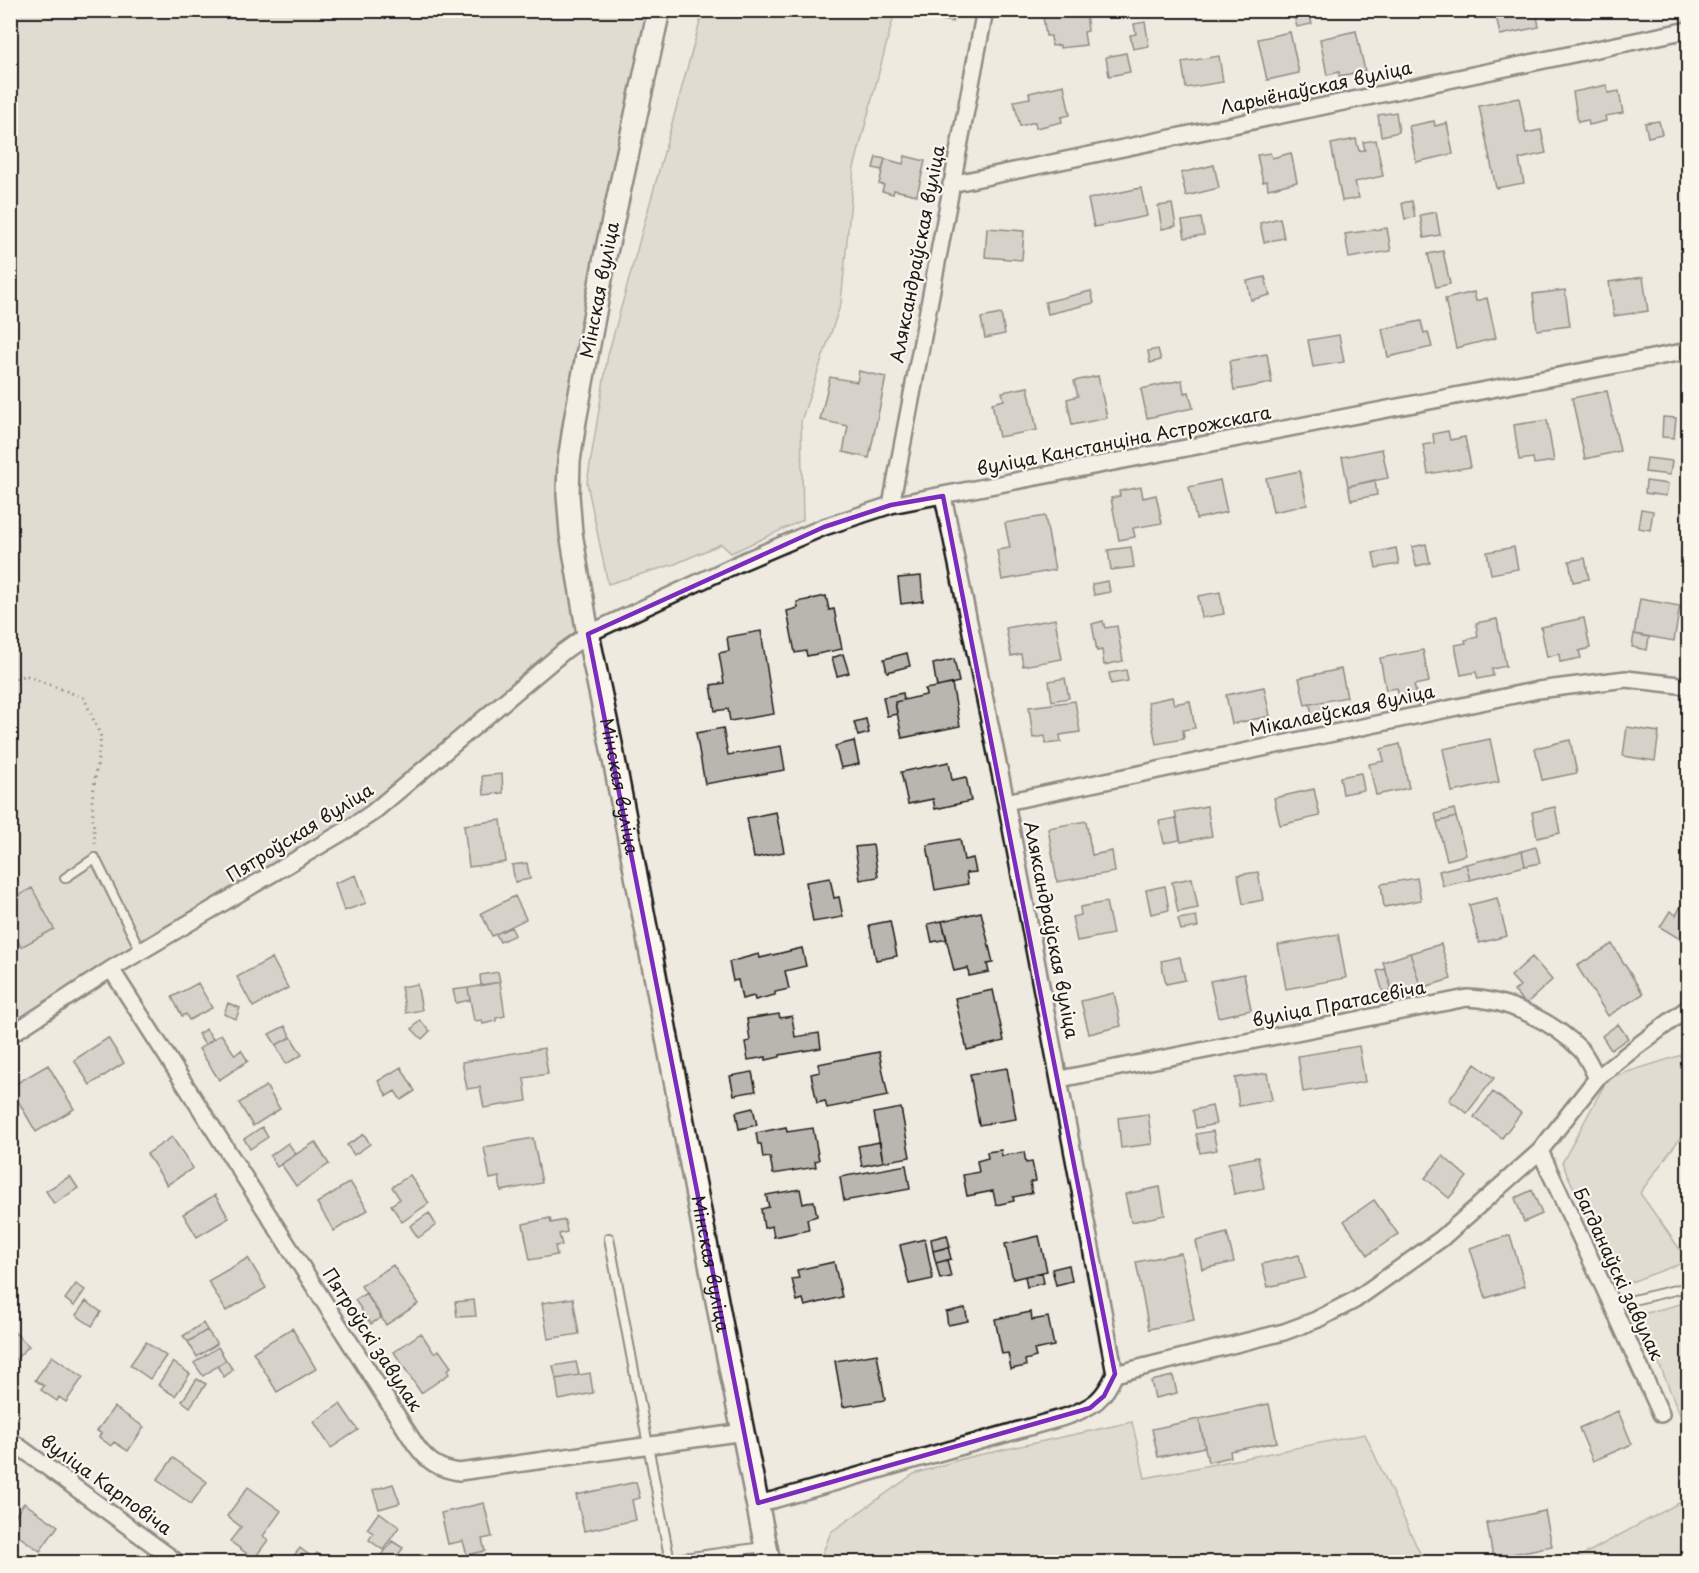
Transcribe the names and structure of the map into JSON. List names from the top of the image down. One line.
{"streets":{"main road":["Мінская вуліца"],"street":["Ларыёнаўская вуліца","Аляксандраўская вуліца","вуліца Канстанціна Астрожскага","Мікалаеўская вуліца","Пятроўская вуліца","вуліца Пратасевіча","Багданаўскі завулак","Пятроўскі завулак","вуліца Карповіча"]},"crossings":[["Ларыёнаўская вуліца","Аляксандраўская вуліца"],["Аляксандраўская вуліца","вуліца Канстанціна Астрожскага"],["Аляксандраўская вуліца","Мікалаеўская вуліца"],["Аляксандраўская вуліца","вуліца Пратасевіча"],["Мінская вуліца","вуліца Канстанціна Астрожскага"],["Мінская вуліца","Пятроўская вуліца"],["Мінская вуліца","Пятроўскі завулак"],["вуліца Канстанціна Астрожскага","Пятроўская вуліца"],["Пятроўская вуліца","Пятроўскі завулак"]]}
